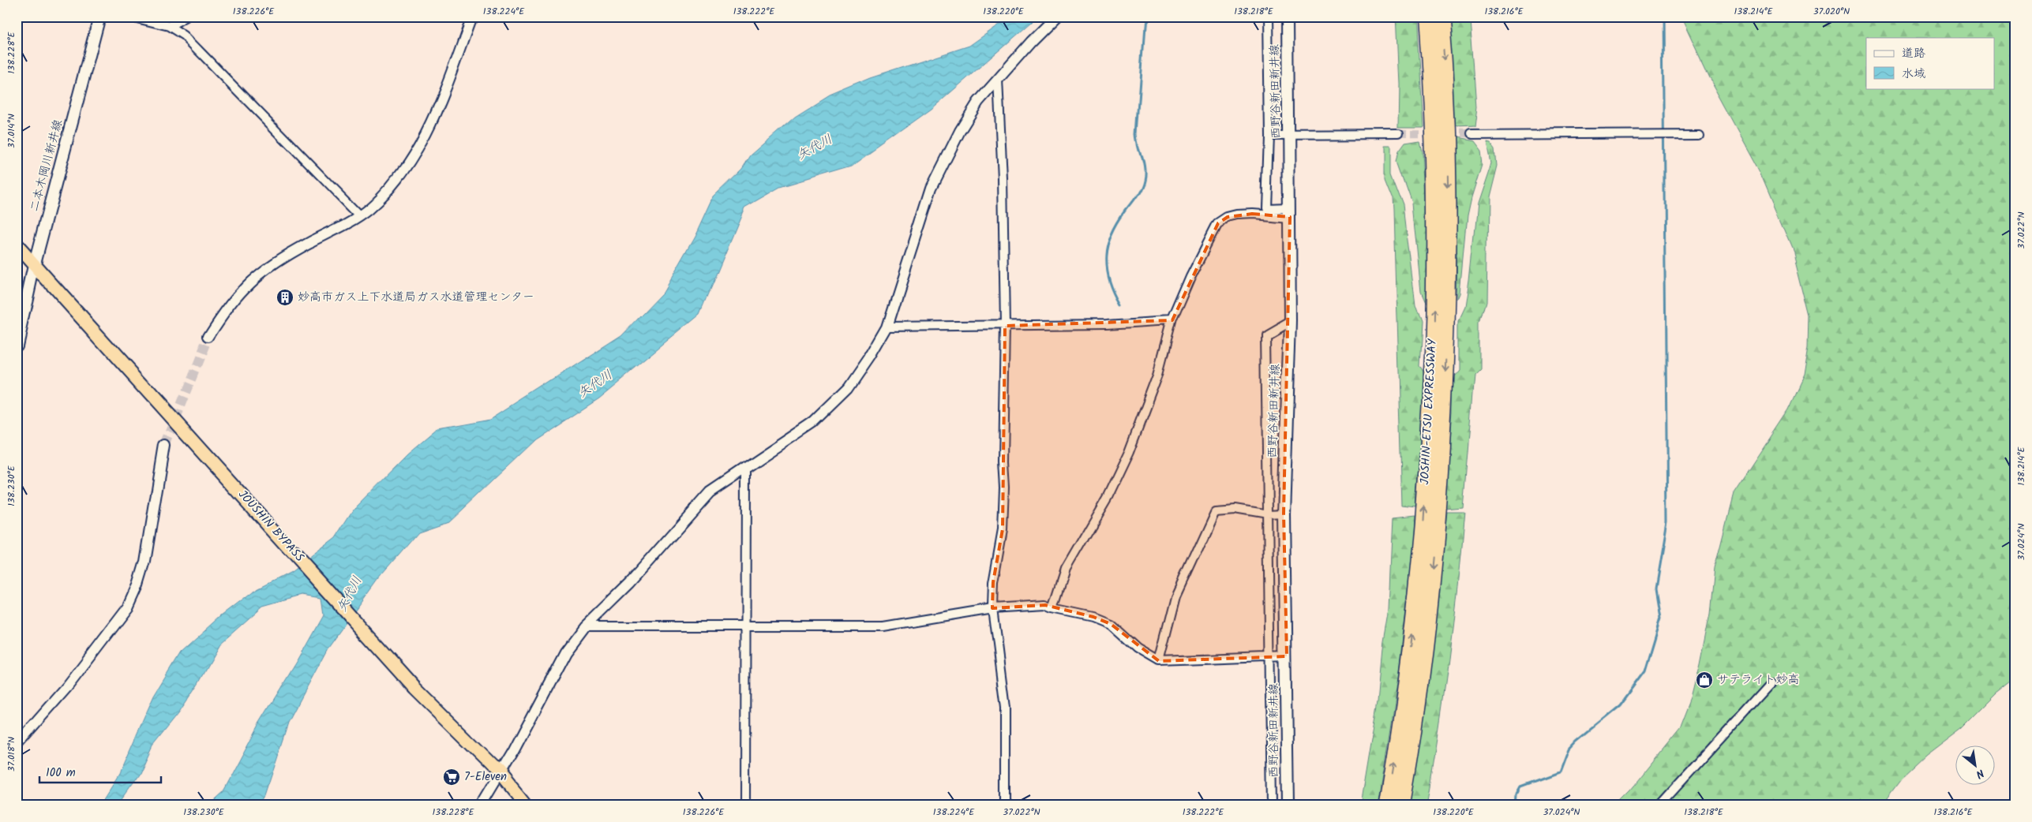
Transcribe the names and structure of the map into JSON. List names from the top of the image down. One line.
{"streets":{"highway":["JOSHIN-ETSU EXPRESSWAY","JOUSHIN BYPASS"],"main road":["西野谷新田新井線","二本木岡川新井線"]},"crossings":[["二本木岡川新井線","JOUSHIN BYPASS"]],"water":["矢代川"],"places":{"building":["妙高市ガス上下水道局ガス水道管理センター"],"shop":["サテライト妙高"],"supermarket":["7-Eleven"]},"legend":["道路","水域"],"scale_bar":"100 m","north":"bottom right","coordinates":["138.226°E","138.224°E","138.222°E","138.220°E","138.218°E","138.216°E","138.214°E","37.020°N","138.228°E","37.014°N","37.022°N","138.230°E","37.024°N","37.018°N"]}
